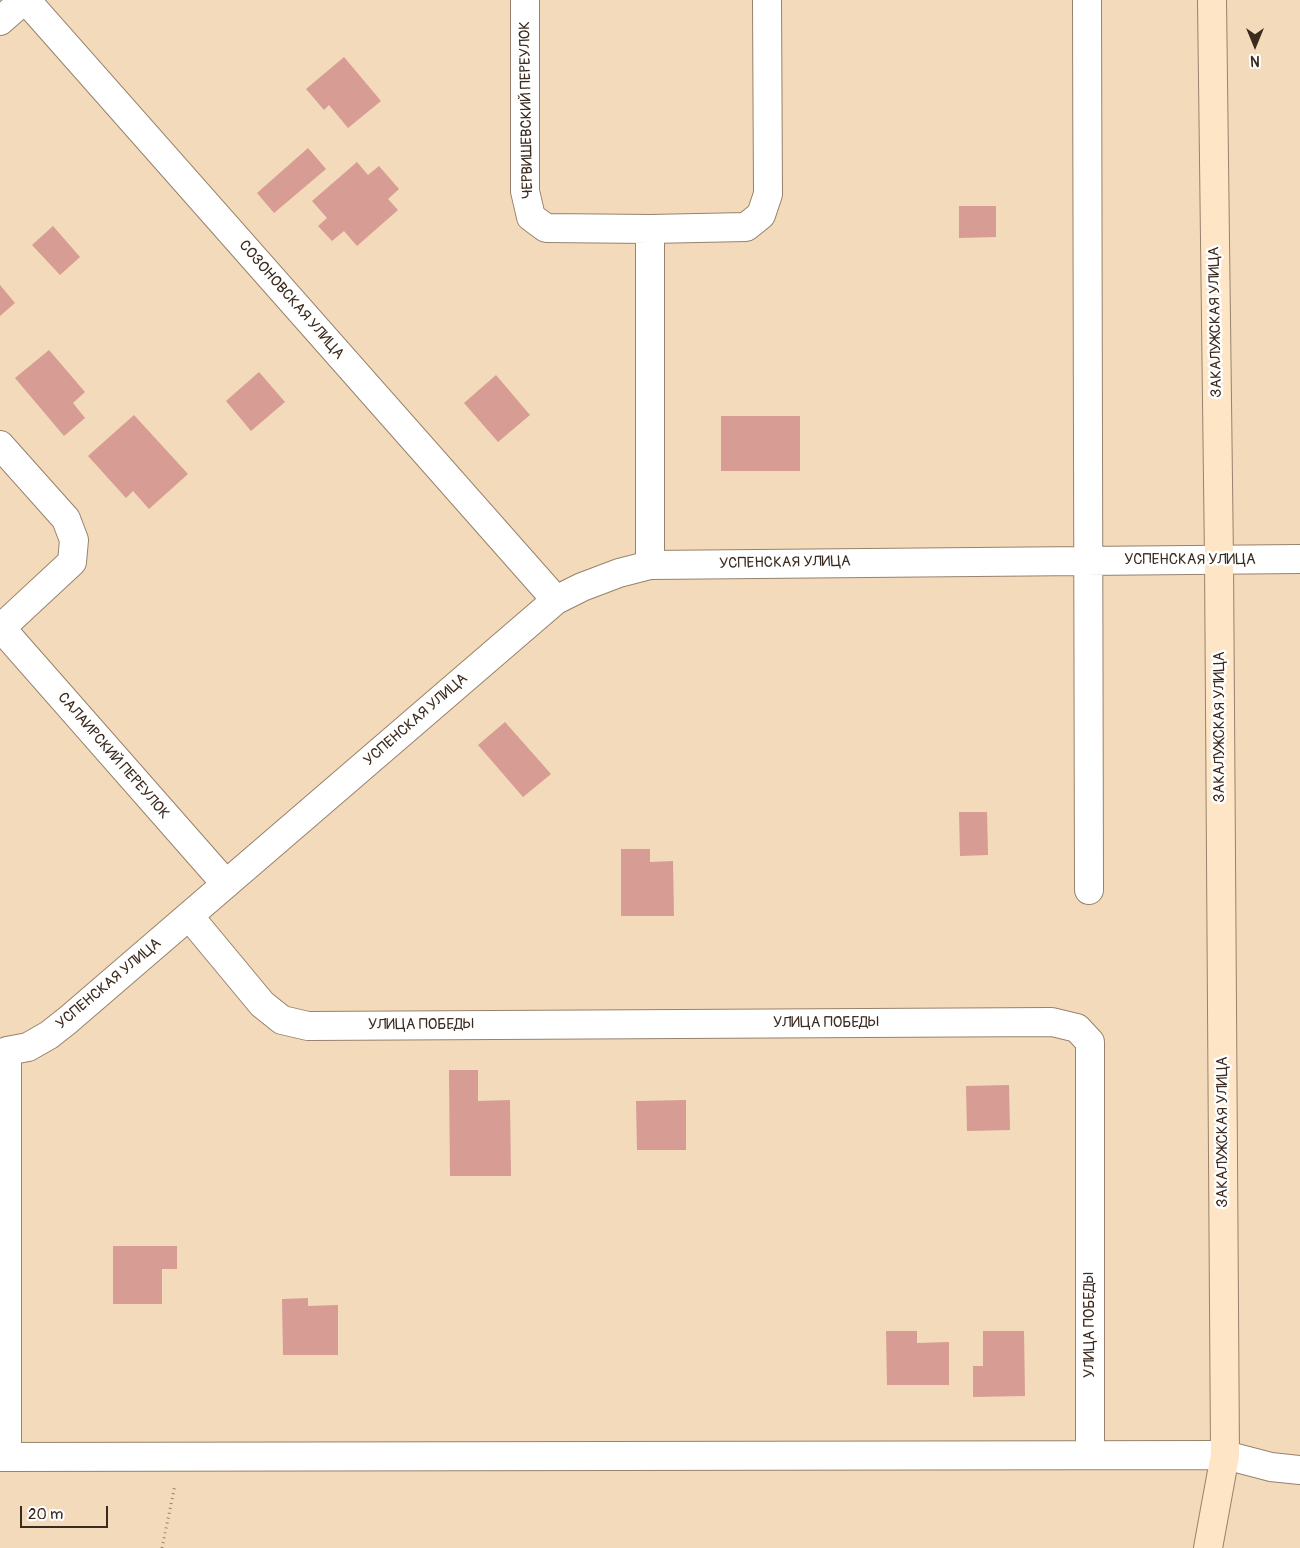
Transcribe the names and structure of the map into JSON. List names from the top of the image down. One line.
{"streets":{"street":["ЧЕРВИШЕВСКИЙ ПЕРЕУЛОК","СОЗОНОВСКАЯ УЛИЦА","ЗАКАЛУЖСКАЯ УЛИЦА","УСПЕНСКАЯ УЛИЦА","САЛАИРСКИЙ ПЕРЕУЛОК","УЛИЦА ПОБЕДЫ"]},"crossings":[["СОЗОНОВСКАЯ УЛИЦА","УСПЕНСКАЯ УЛИЦА"],["ЗАКАЛУЖСКАЯ УЛИЦА","УСПЕНСКАЯ УЛИЦА"],["УСПЕНСКАЯ УЛИЦА","САЛАИРСКИЙ ПЕРЕУЛОК"],["УСПЕНСКАЯ УЛИЦА","УЛИЦА ПОБЕДЫ"]],"scale_bar":"20 m","north":"bottom"}
